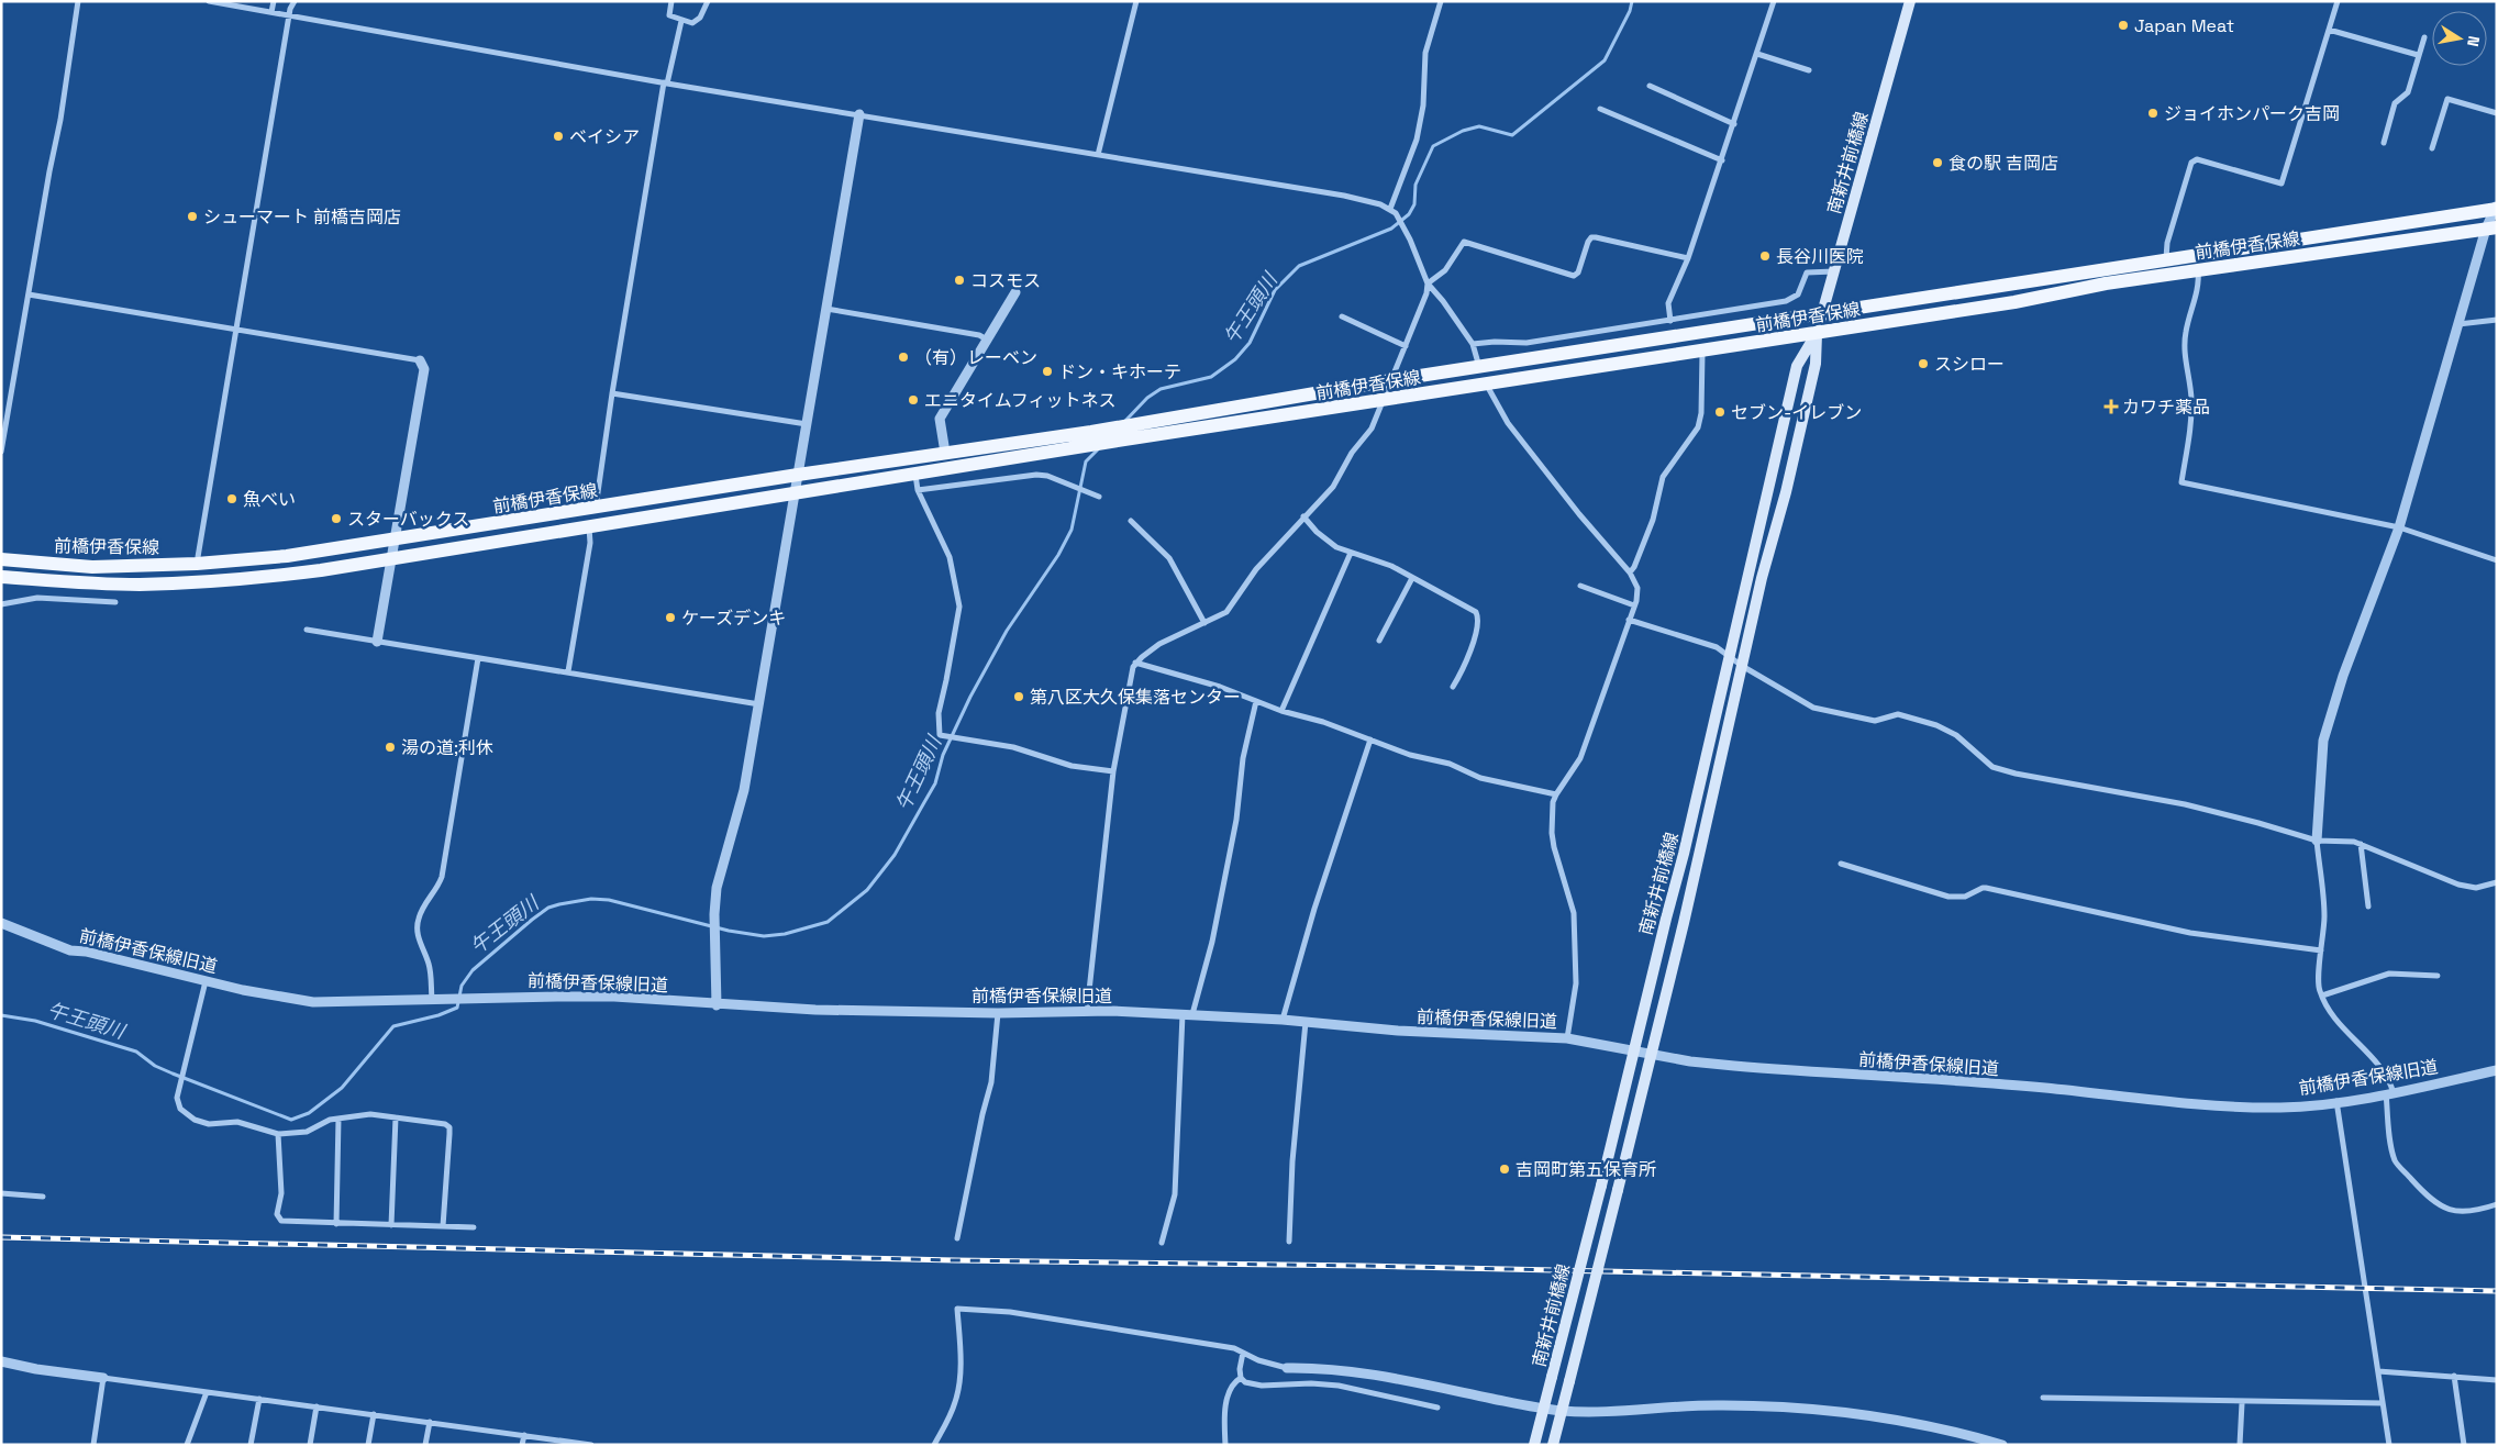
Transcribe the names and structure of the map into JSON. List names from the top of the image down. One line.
{"streets":{"main road":["南新井前橋線","前橋伊香保線"],"street":["前橋伊香保線旧道"]},"crossings":[["南新井前橋線","前橋伊香保線"],["南新井前橋線","前橋伊香保線旧道"]],"water":["午王頭川"],"places":{"other":["Japan Meat","ジョイホンパーク吉岡","ベイシア","食の駅 吉岡店","シューマート 前橋吉岡店","長谷川医院","コスモス","（有）レーベン","スシロー","ドン・キホーテ","エニタイムフィットネス","セブン-イレブン","魚べい","スターバックス","ケーズデンキ","第八区大久保集落センター","湯の道;利休","吉岡町第五保育所"],"health":["カワチ薬品"]},"north":"right"}
